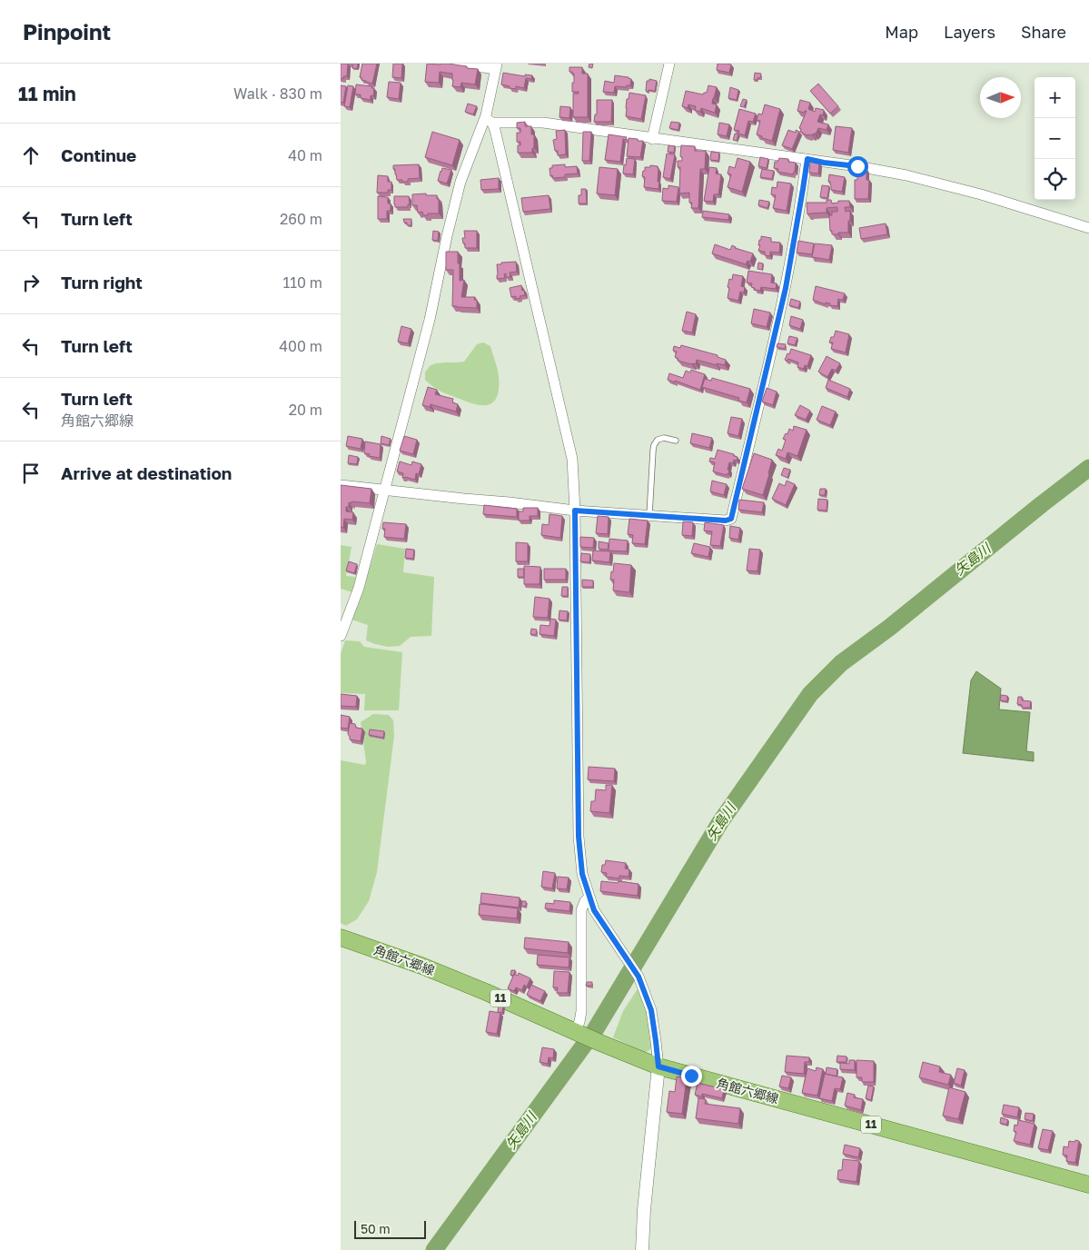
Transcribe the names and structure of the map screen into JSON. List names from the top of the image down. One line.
{"streets":{"main road":["角館六郷線","11"]},"water":["矢島川"],"scale_bar":"50 m","north":"right","page":{"header":"Pinpoint","nav":["Map","Layers","Share"],"heading":["11 min","Walk · 830 m"],"map_buttons":["+","−"],"list":[["Continue","40 m"],["Turn left","260 m"],["Turn right","110 m"],["Turn left","400 m"],["Turn left","角館六郷線","20 m"],"Arrive at destination"],"scale":"50 m"}}
